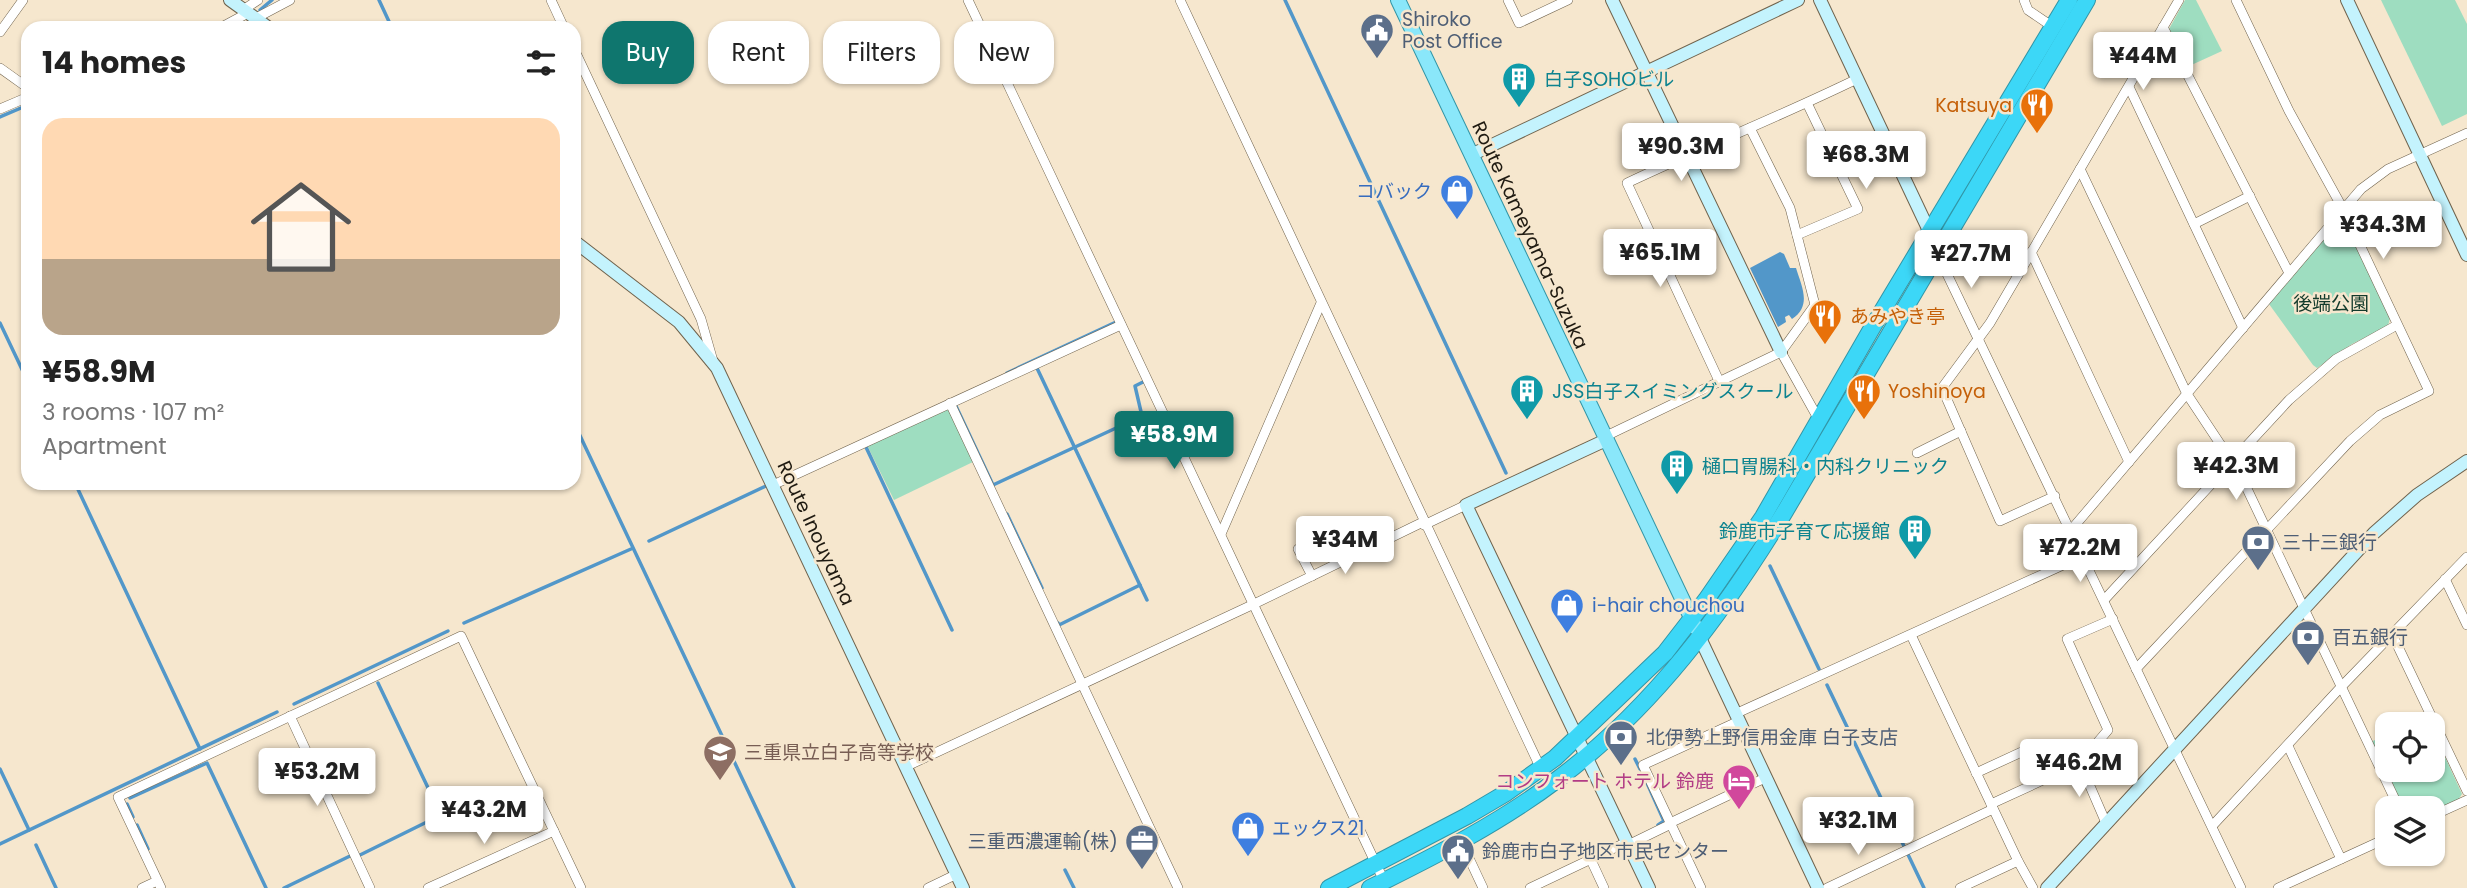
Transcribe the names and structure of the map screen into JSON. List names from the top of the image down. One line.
{"streets":{"main road":["Route Kameyama-Suzuka"],"street":["Route Inouyama"]},"parks":["後端公園"],"places":{"public building":["Shiroko Post Office","鈴鹿市白子地区市民センター"],"building":["白子SOHOビル","JSS白子スイミングスクール","樋口胃腸科・内科クリニック","鈴鹿市子育て応援館"],"restaurant":["Katsuya","あみやき亭","Yoshinoya"],"shop":["コバック","i-hair chouchou","エックス21"],"bank":["三十三銀行","百五銀行","北伊勢上野信用金庫 白子支店"],"school or university":["三重県立白子高等学校"],"hotel":["コンフォート ホテル 鈴鹿"],"office":["三重西濃運輸(株)"]},"page":{"chip":["Buy","Rent","Filters","New"],"heading":"14 homes","price":["¥44M","¥90.3M","¥68.3M","¥34.3M","¥65.1M","¥27.7M","¥58.9M","¥42.3M","¥34M","¥72.2M","¥46.2M","¥53.2M","¥43.2M","¥32.1M"],"list":[{"name":"¥58.9M","note":"3 rooms · 107 m² · Apartment"}]}}
